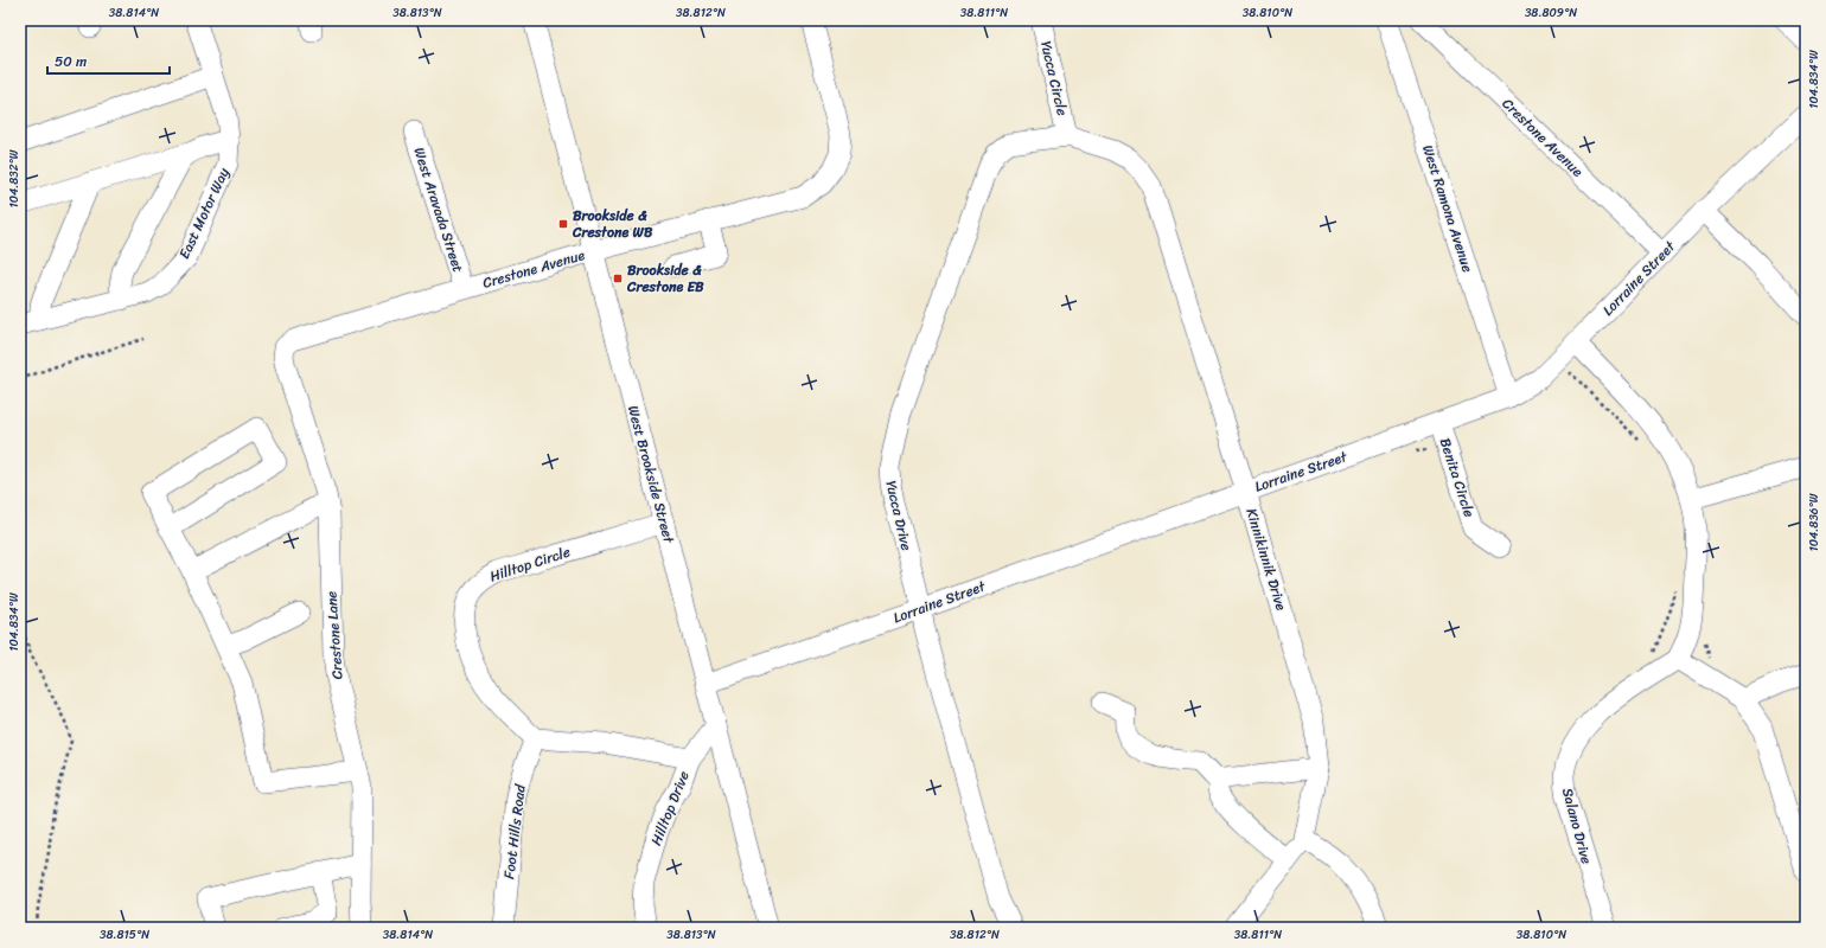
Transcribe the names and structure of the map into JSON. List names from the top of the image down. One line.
{"streets":{"street":["Yucca Circle","Crestone Avenue","West Ramona Avenue","West Aravada Street","East Motor Way","Lorraine Street","West Brookside Street","Benita Circle","Yucca Drive","Kinnikinnik Drive","Hilltop Circle","Crestone Lane","Hilltop Drive","Salano Drive","Foot Hills Road"]},"crossings":[["Yucca Circle","Yucca Drive"],["Yucca Circle","Kinnikinnik Drive"],["Crestone Avenue","West Aravada Street"],["Crestone Avenue","Lorraine Street"],["Crestone Avenue","West Brookside Street"],["Crestone Avenue","Crestone Lane"],["West Ramona Avenue","Lorraine Street"],["Lorraine Street","West Brookside Street"],["Lorraine Street","Benita Circle"],["Lorraine Street","Yucca Drive"],["Lorraine Street","Kinnikinnik Drive"],["West Brookside Street","Hilltop Circle"],["West Brookside Street","Hilltop Drive"],["Yucca Drive","Kinnikinnik Drive"],["Hilltop Circle","Foot Hills Road"]],"places":{"transit":["Brookside & Crestone WB","Brookside & Crestone EB"]},"scale_bar":"50 m","coordinates":["38.814°N","38.813°N","38.812°N","38.811°N","38.810°N","38.809°N","104.834°W","104.832°W","104.836°W","38.815°N"]}
